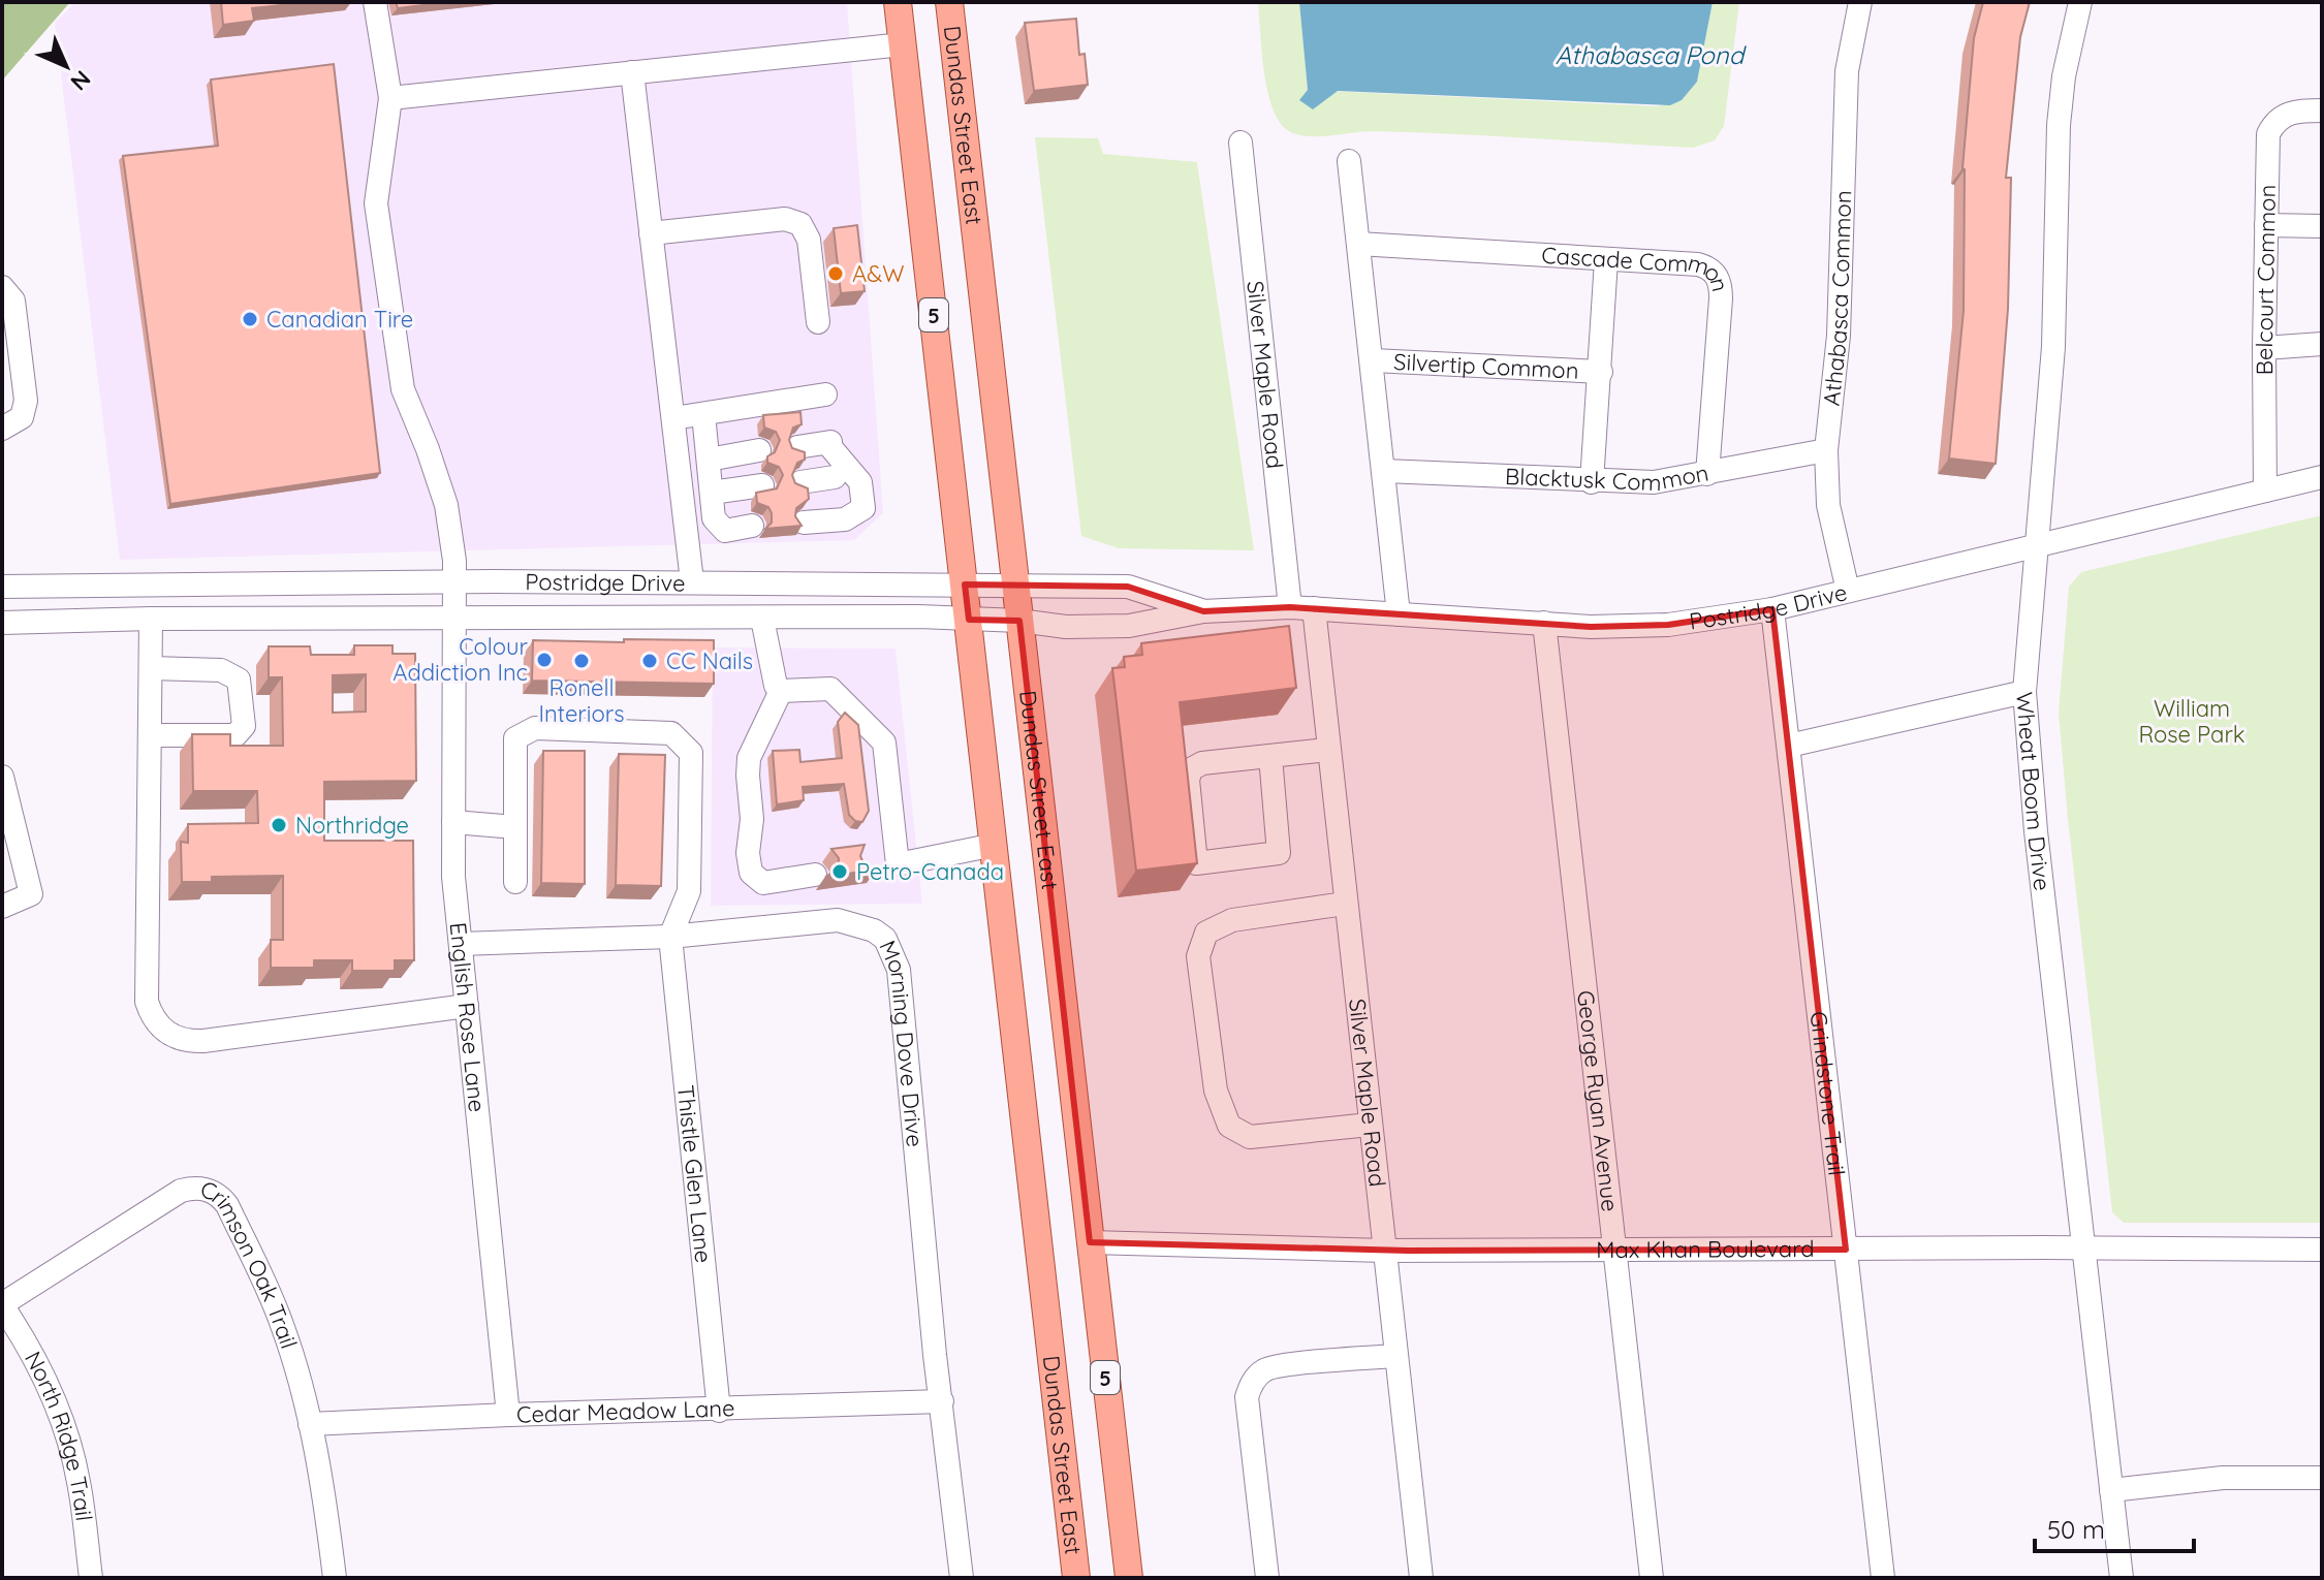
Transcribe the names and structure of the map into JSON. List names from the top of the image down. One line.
{"streets":{"main road":["Dundas Street East","5"],"street":["Cascade Common","Belcourt Common","Athabasca Common","Silvertip Common","Silver Maple Road","Blacktusk Common","Postridge Drive","Wheat Boom Drive","English Rose Lane","Morning Dove Drive","Grindstone Trail","George Ryan Avenue","Thistle Glen Lane","Max Khan Boulevard","Crimson Oak Trail","Cedar Meadow Lane","North Ridge Trail"]},"crossings":[["Dundas Street East","Postridge Drive"],["Dundas Street East","Max Khan Boulevard"],["Cascade Common","Blacktusk Common"],["Belcourt Common","Postridge Drive"],["Athabasca Common","Blacktusk Common"],["Athabasca Common","Postridge Drive"],["Silver Maple Road","Postridge Drive"],["Silver Maple Road","Max Khan Boulevard"],["Postridge Drive","Wheat Boom Drive"],["Postridge Drive","English Rose Lane"],["Postridge Drive","Grindstone Trail"],["Postridge Drive","George Ryan Avenue"],["Wheat Boom Drive","Max Khan Boulevard"],["English Rose Lane","Morning Dove Drive"],["English Rose Lane","Cedar Meadow Lane"],["Morning Dove Drive","Thistle Glen Lane"],["Morning Dove Drive","Cedar Meadow Lane"],["Grindstone Trail","Max Khan Boulevard"],["George Ryan Avenue","Max Khan Boulevard"],["Thistle Glen Lane","Cedar Meadow Lane"],["Crimson Oak Trail","Cedar Meadow Lane"],["Crimson Oak Trail","North Ridge Trail"]],"water":["Athabasca Pond"],"parks":["William Rose Park"],"places":["A&W","Canadian Tire","Colour Addiction Inc","Ronell Interiors","CC Nails","Northridge","Petro-Canada"],"scale_bar":"50 m","north":"bottom right"}
